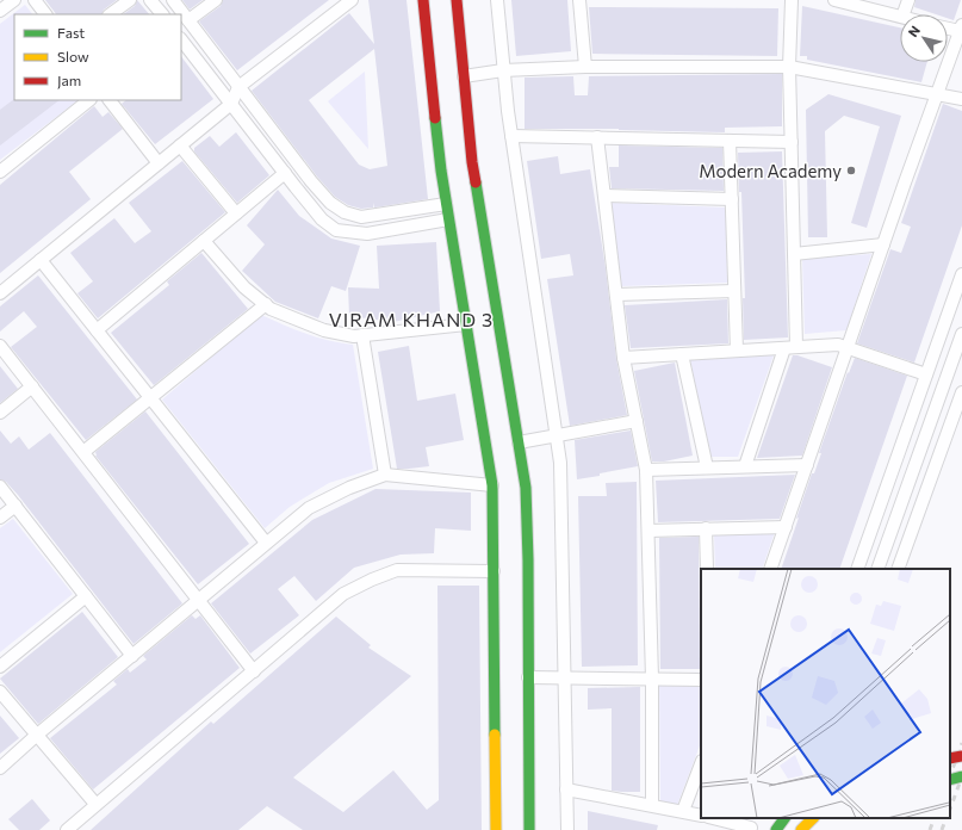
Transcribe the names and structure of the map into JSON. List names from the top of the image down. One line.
{"districts":["VIRAM KHAND 3"],"places":["Modern Academy"],"legend":["Fast","Slow","Jam"],"north":"top left"}
